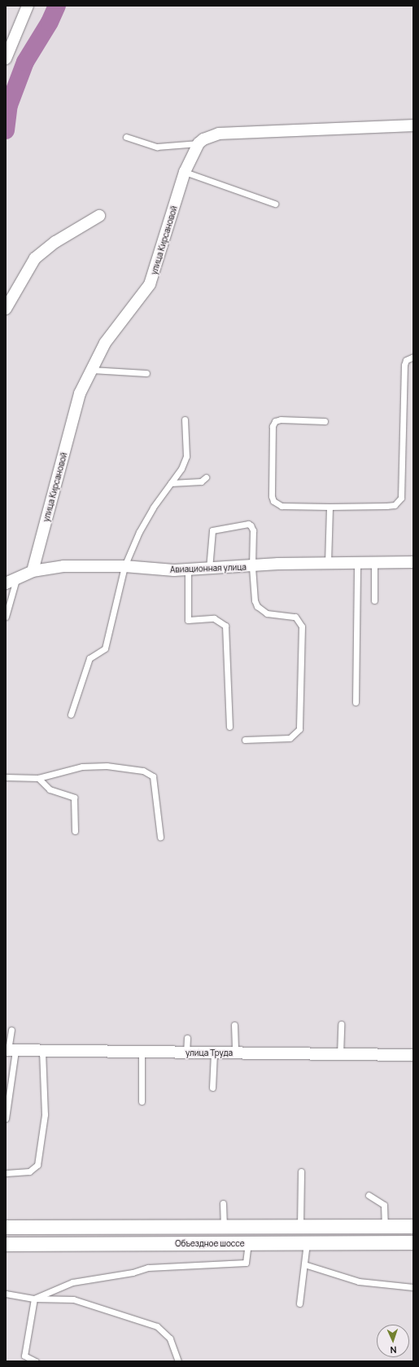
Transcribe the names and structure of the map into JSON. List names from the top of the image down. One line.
{"streets":{"street":["улица Кирсановой","Авиационная улица","улица Труда","Объездное шоссе"]},"crossings":[["улица Кирсановой","Авиационная улица"]],"north":"bottom"}
